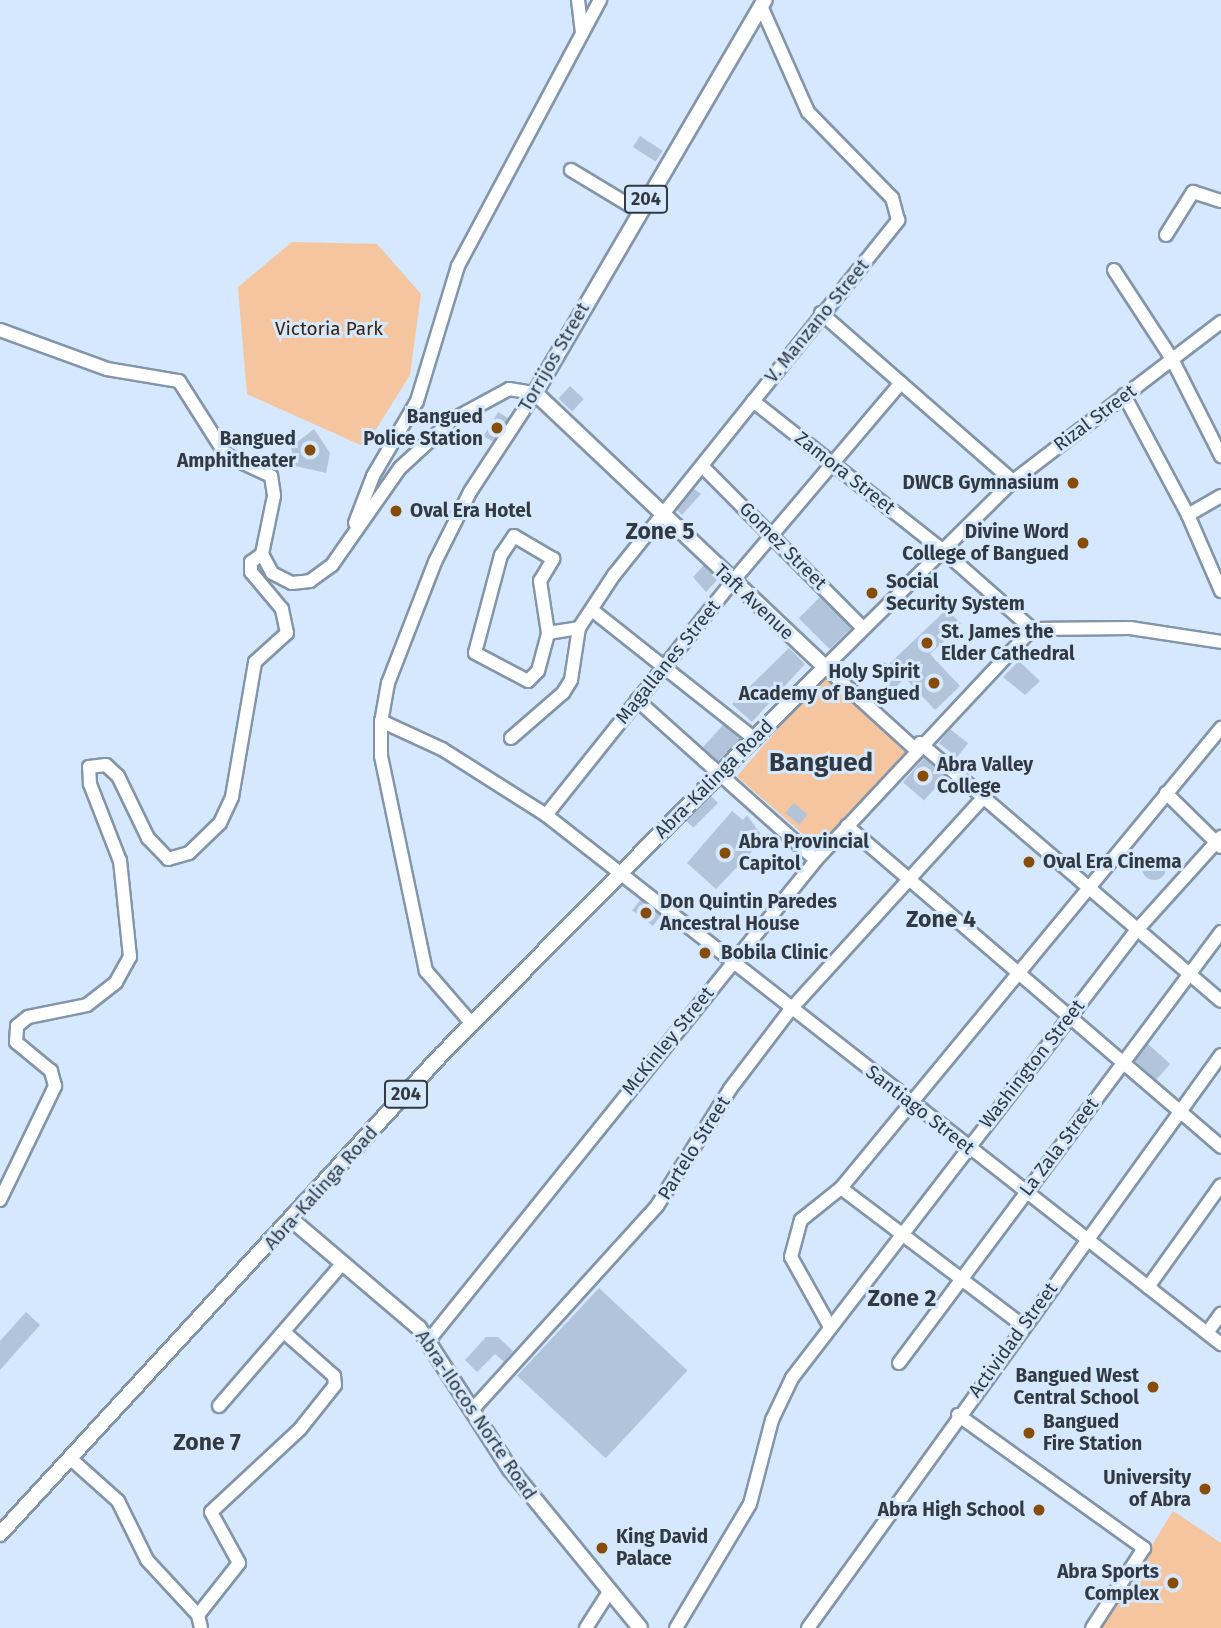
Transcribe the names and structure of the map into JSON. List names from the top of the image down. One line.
{"streets":{"main road":["204","Torrijos Street","Taft Avenue","Abra-Kalinga Road","Abra-Ilocos Norte Road"],"street":["V. Manzano Street","Rizal Street","Zamora Street","Gomez Street","Magallanes Street","McKinley Street","Washington Street","Santiago Street","La Zala Street","Partelo Street","Actividad Street"]},"crossings":[["V. Manzano Street","Torrijos Street"],["V. Manzano Street","Zamora Street"],["V. Manzano Street","Gomez Street"],["V. Manzano Street","Taft Avenue"],["Torrijos Street","Taft Avenue"],["Torrijos Street","Abra-Kalinga Road"],["Torrijos Street","Santiago Street"],["Rizal Street","Zamora Street"],["Rizal Street","Gomez Street"],["Rizal Street","Taft Avenue"],["Rizal Street","Abra-Kalinga Road"],["Zamora Street","Magallanes Street"],["Zamora Street","McKinley Street"],["Gomez Street","Magallanes Street"],["Taft Avenue","Magallanes Street"],["Taft Avenue","Abra-Kalinga Road"],["Taft Avenue","McKinley Street"],["Taft Avenue","Washington Street"],["Taft Avenue","La Zala Street"],["Taft Avenue","Partelo Street"],["Magallanes Street","Santiago Street"],["Abra-Kalinga Road","Santiago Street"],["Abra-Kalinga Road","Abra-Ilocos Norte Road"],["McKinley Street","Santiago Street"],["McKinley Street","Abra-Ilocos Norte Road"],["Washington Street","Santiago Street"],["Santiago Street","La Zala Street"],["Santiago Street","Partelo Street"],["Santiago Street","Actividad Street"],["Partelo Street","Abra-Ilocos Norte Road"]],"districts":["Zone 5","Bangued","Zone 4","Zone 2","Zone 7"],"parks":["Victoria Park"],"places":["Bangued Police Station","Bangued Amphitheater","DWCB Gymnasium","Oval Era Hotel","Divine Word College of Bangued","Social Security System","St. James the Elder Cathedral","Holy Spirit Academy of Bangued","Abra Valley College","Abra Provincial Capitol","Oval Era Cinema","Don Quintin Paredes Ancestral House","Bobila Clinic","Bangued West Central School","Bangued Fire Station","University of Abra","Abra High School","King David Palace","Abra Sports Complex"]}
